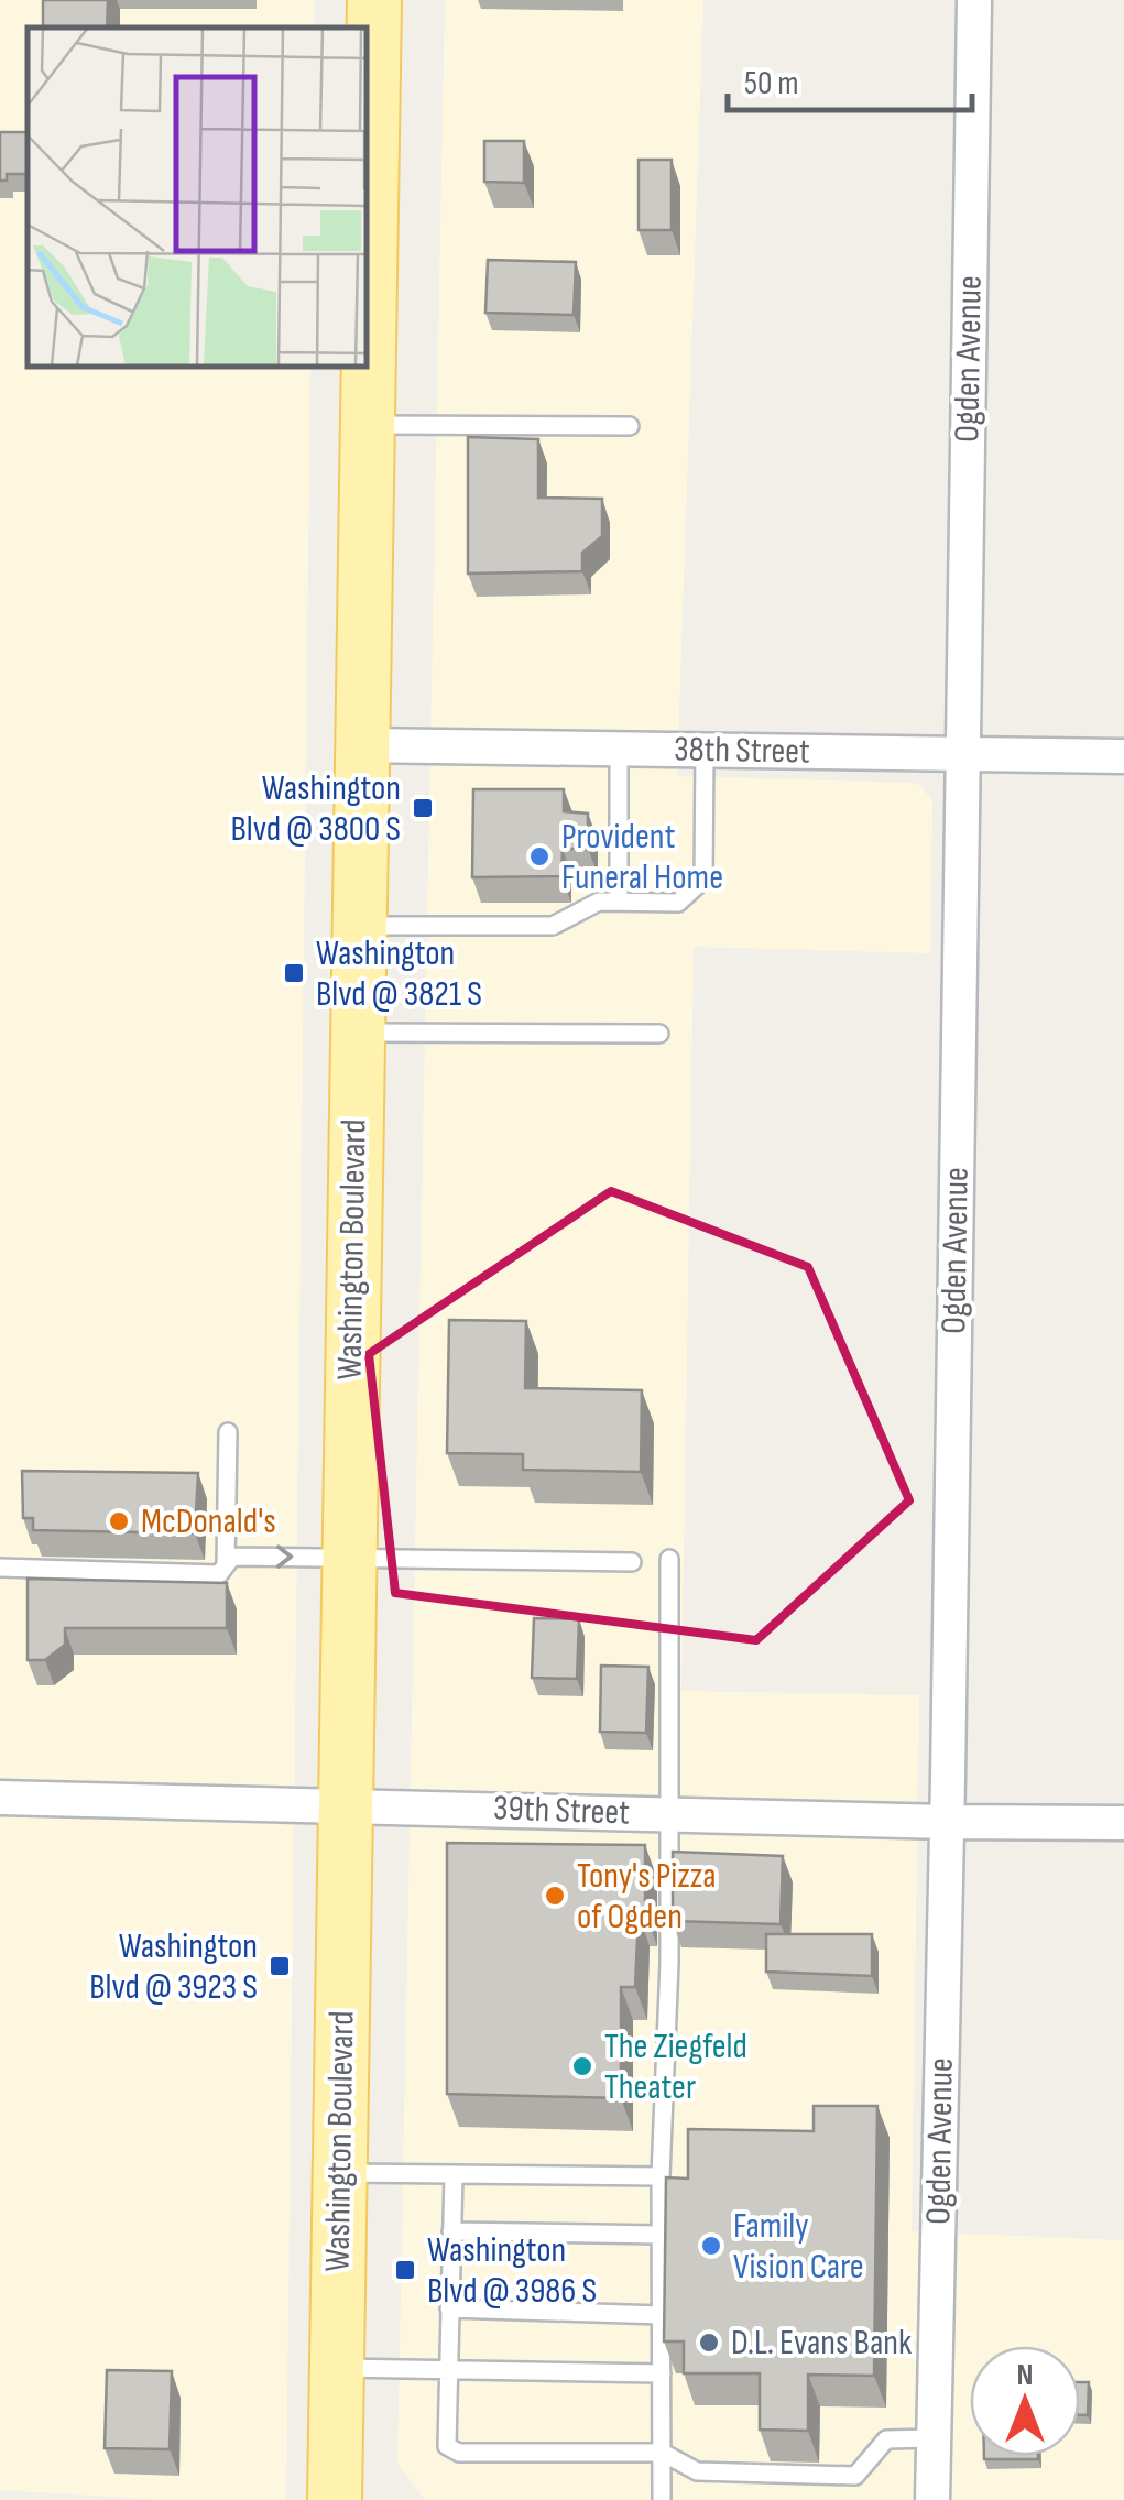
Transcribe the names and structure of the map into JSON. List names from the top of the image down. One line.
{"streets":{"main road":["Washington Boulevard"],"street":["Ogden Avenue","38th Street","39th Street"]},"crossings":[["Ogden Avenue","38th Street"],["Ogden Avenue","39th Street"],["38th Street","Washington Boulevard"],["Washington Boulevard","39th Street"]],"places":{"transit":["Washington Blvd @ 3800 S","Washington Blvd @ 3821 S","Washington Blvd @ 3923 S","Washington Blvd @ 3986 S"],"other":["Provident Funeral Home","McDonald's","Tony's Pizza of Ogden","The Ziegfeld Theater","Family Vision Care","D.L. Evans Bank"]},"scale_bar":"50 m","north":"top"}
